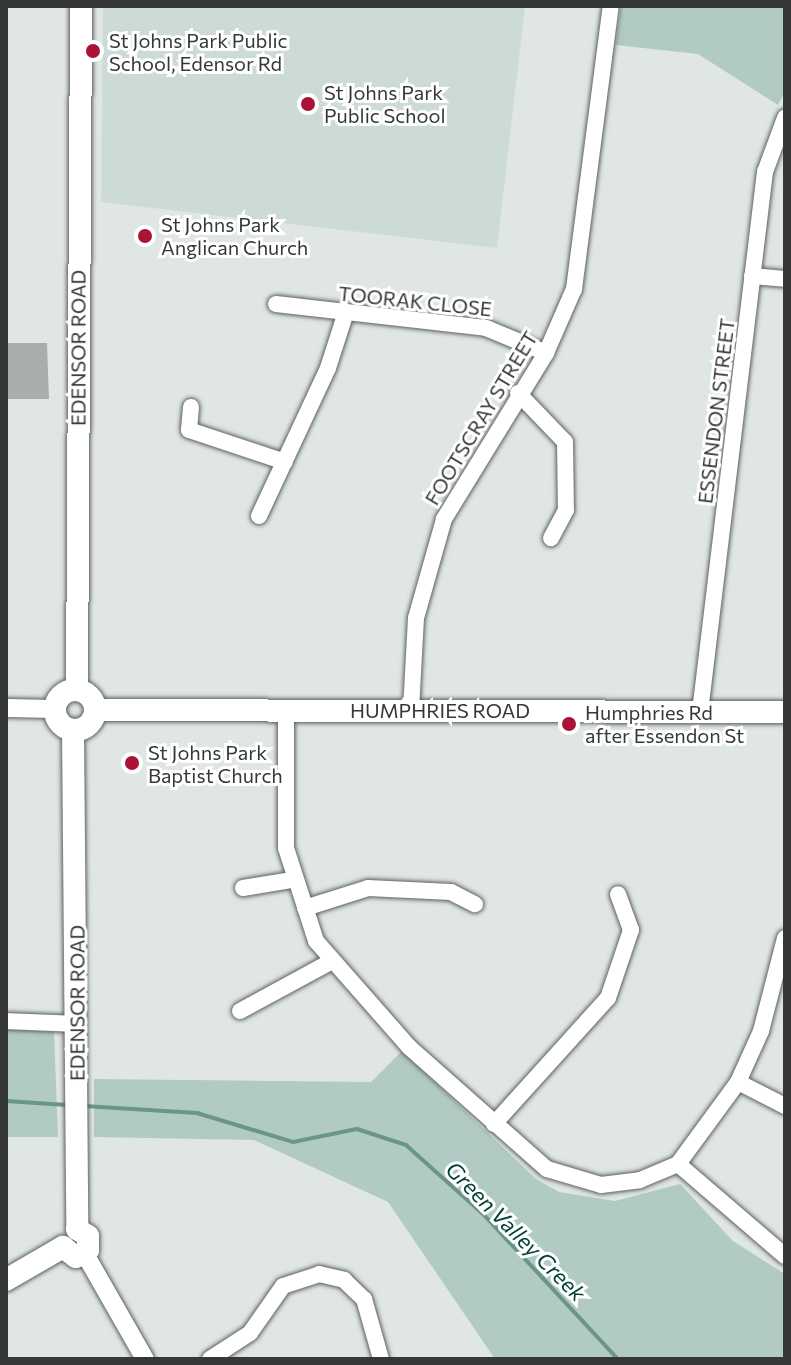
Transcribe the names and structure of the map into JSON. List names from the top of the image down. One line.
{"streets":{"main road":["EDENSOR ROAD","HUMPHRIES ROAD"],"street":["TOORAK CLOSE","ESSENDON STREET","FOOTSCRAY STREET"]},"crossings":[["TOORAK CLOSE","FOOTSCRAY STREET"],["EDENSOR ROAD","HUMPHRIES ROAD"],["ESSENDON STREET","HUMPHRIES ROAD"],["FOOTSCRAY STREET","HUMPHRIES ROAD"]],"water":["Green Valley Creek"],"places":["St Johns Park Public School, Edensor Rd","St Johns Park Public School","St Johns Park Anglican Church","Humphries Rd after Essendon St","St Johns Park Baptist Church"]}
